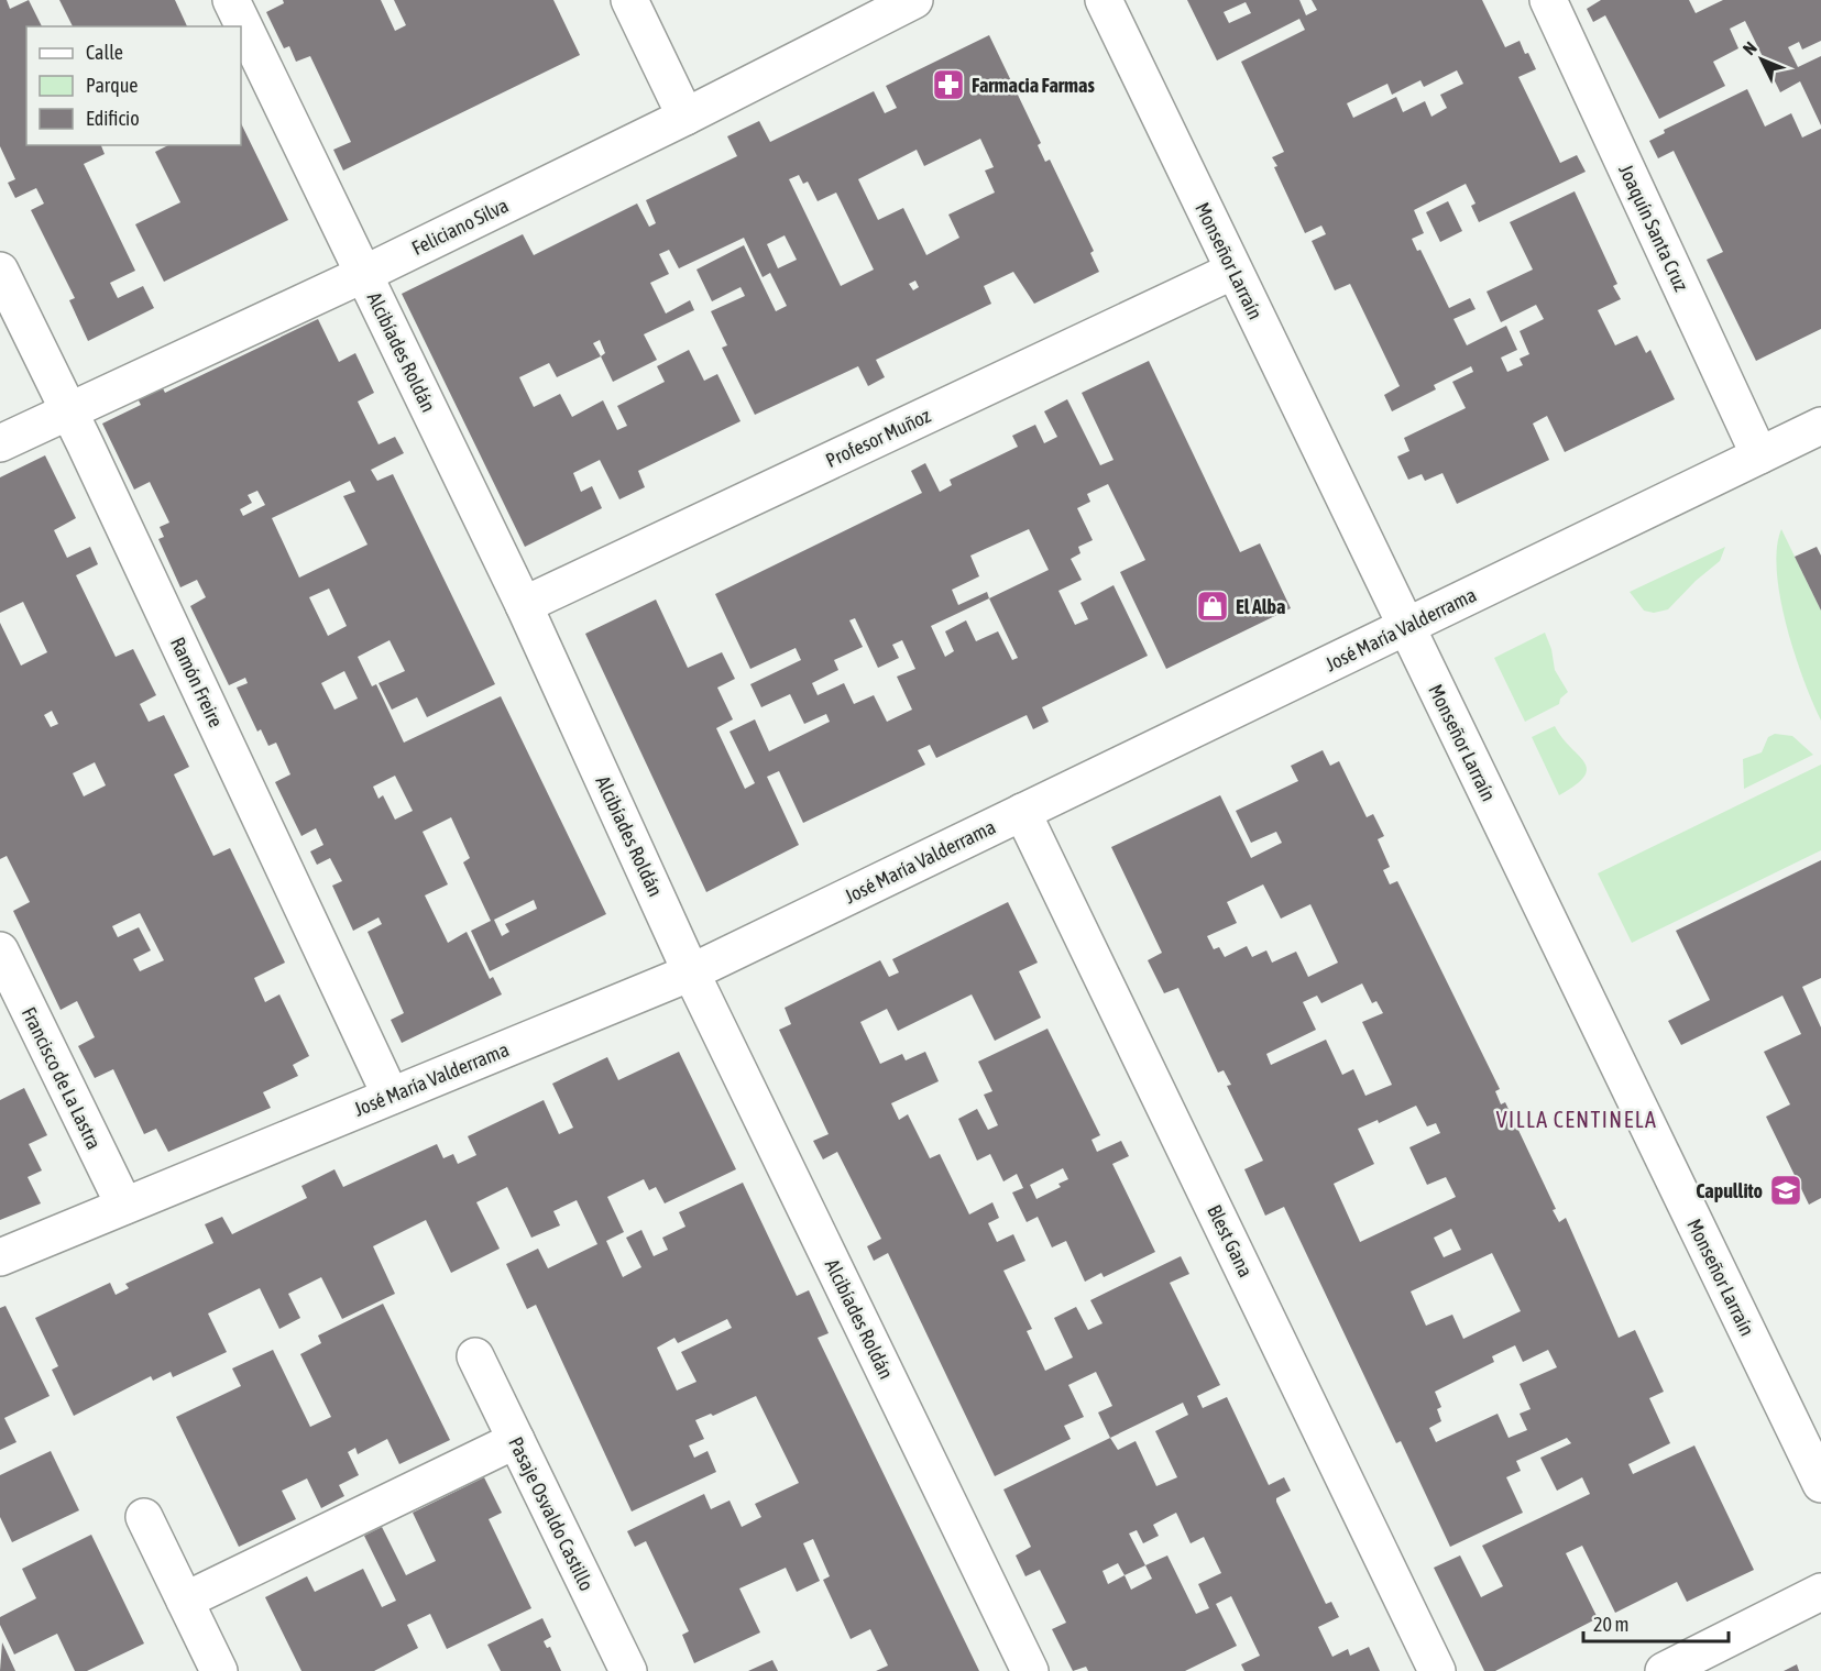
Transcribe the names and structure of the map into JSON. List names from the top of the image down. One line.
{"streets":{"street":["Feliciano Silva","Joaquín Santa Cruz","Monseñor Larraín","Alcibíades Roldán","Profesor Muñoz","José María Valderrama","Ramón Freire","Francisco de La Lastra","Blest Gana","Pasaje Osvaldo Castillo"]},"crossings":[["Feliciano Silva","Alcibíades Roldán"],["Feliciano Silva","Ramón Freire"],["Joaquín Santa Cruz","José María Valderrama"],["Monseñor Larraín","Profesor Muñoz"],["Monseñor Larraín","José María Valderrama"],["Alcibíades Roldán","Profesor Muñoz"],["Alcibíades Roldán","José María Valderrama"],["José María Valderrama","Ramón Freire"],["José María Valderrama","Francisco de La Lastra"],["José María Valderrama","Blest Gana"]],"districts":["VILLA CENTINELA"],"places":{"pharmacy":["Farmacia Farmas"],"shop":["El Alba"],"school or university":["Capullito"]},"legend":["Calle","Parque","Edificio"],"scale_bar":"20 m","north":"top left"}
